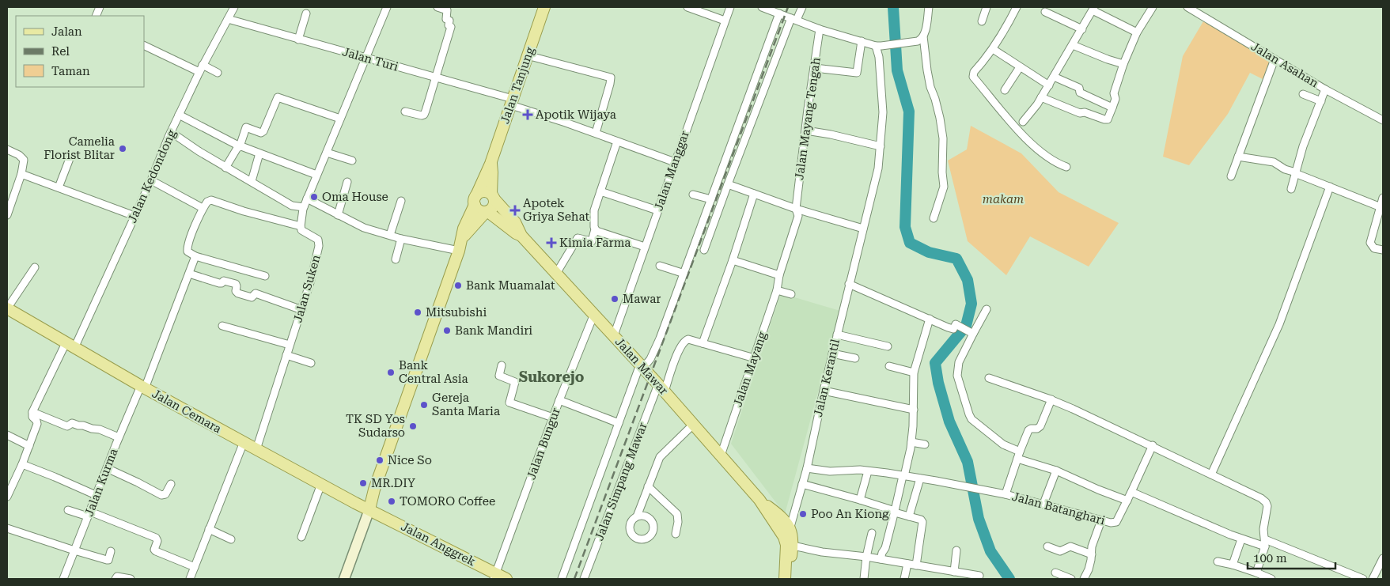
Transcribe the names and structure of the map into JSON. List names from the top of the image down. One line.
{"streets":{"main road":["Jalan Tanjung","Jalan Mawar","Jalan Cemara","Jalan Anggrek"],"street":["Jalan Turi","Jalan Asahan","Jalan Mayang Tengah","Jalan Manggar","Jalan Kedondong","Jalan Suken","Jalan Mayang","Jalan Kerantil","Jalan Bungur","Jalan Simpang Mawar","Jalan Kurma","Jalan Batanghari"]},"crossings":[["Jalan Turi","Jalan Tanjung"],["Jalan Turi","Jalan Manggar"],["Jalan Turi","Jalan Kedondong"],["Jalan Tanjung","Jalan Mawar"],["Jalan Tanjung","Jalan Cemara"],["Jalan Tanjung","Jalan Anggrek"],["Jalan Mayang Tengah","Jalan Mayang"],["Jalan Manggar","Jalan Mawar"],["Jalan Kedondong","Jalan Cemara"],["Jalan Suken","Jalan Cemara"],["Jalan Mawar","Jalan Mayang"],["Jalan Mawar","Jalan Kerantil"],["Jalan Mawar","Jalan Bungur"],["Jalan Mawar","Jalan Simpang Mawar"],["Jalan Kerantil","Jalan Batanghari"],["Jalan Cemara","Jalan Kurma"],["Jalan Cemara","Jalan Anggrek"],["Jalan Bungur","Jalan Anggrek"]],"districts":["Sukorejo"],"parks":["makam"],"places":{"health":["Apotik Wijaya","Apotek Griya Sehat","Kimia Farma"],"other":["Camelia Florist Blitar","Oma House","Bank Muamalat","Mawar","Mitsubishi","Bank Mandiri","Bank Central Asia","Gereja Santa Maria","TK SD Yos Sudarso","Nice So","MR.DIY","TOMORO Coffee","Poo An Kiong"]},"legend":["Jalan","Rel","Taman"],"scale_bar":"100 m"}
